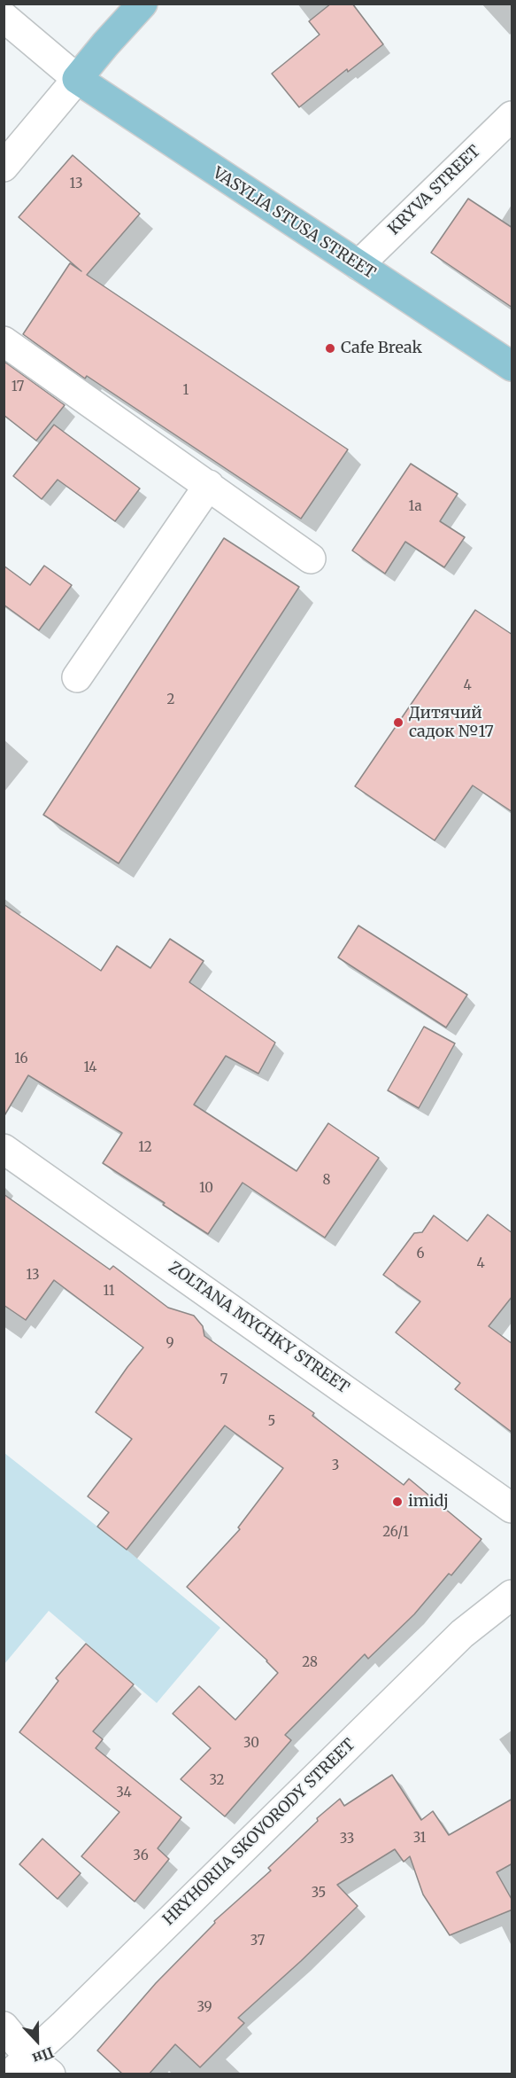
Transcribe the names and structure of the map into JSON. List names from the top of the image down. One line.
{"streets":{"main road":["VASYLIA STUSA STREET"],"street":["KRYVA STREET","ZOLTANA MYCHKY STREET","HRYHORIIA SKOVORODY STREET"]},"crossings":[["KRYVA STREET","VASYLIA STUSA STREET"]],"places":["Cafe Break","Дитячий садок №17","imidj"],"house_numbers":["13","17","1","1а","4","2","16","14","12","8","10","6","4","13","11","9","7","5","3","26/1","28","30","32","34","31","33","36","35","37","39"],"north":"bottom"}
